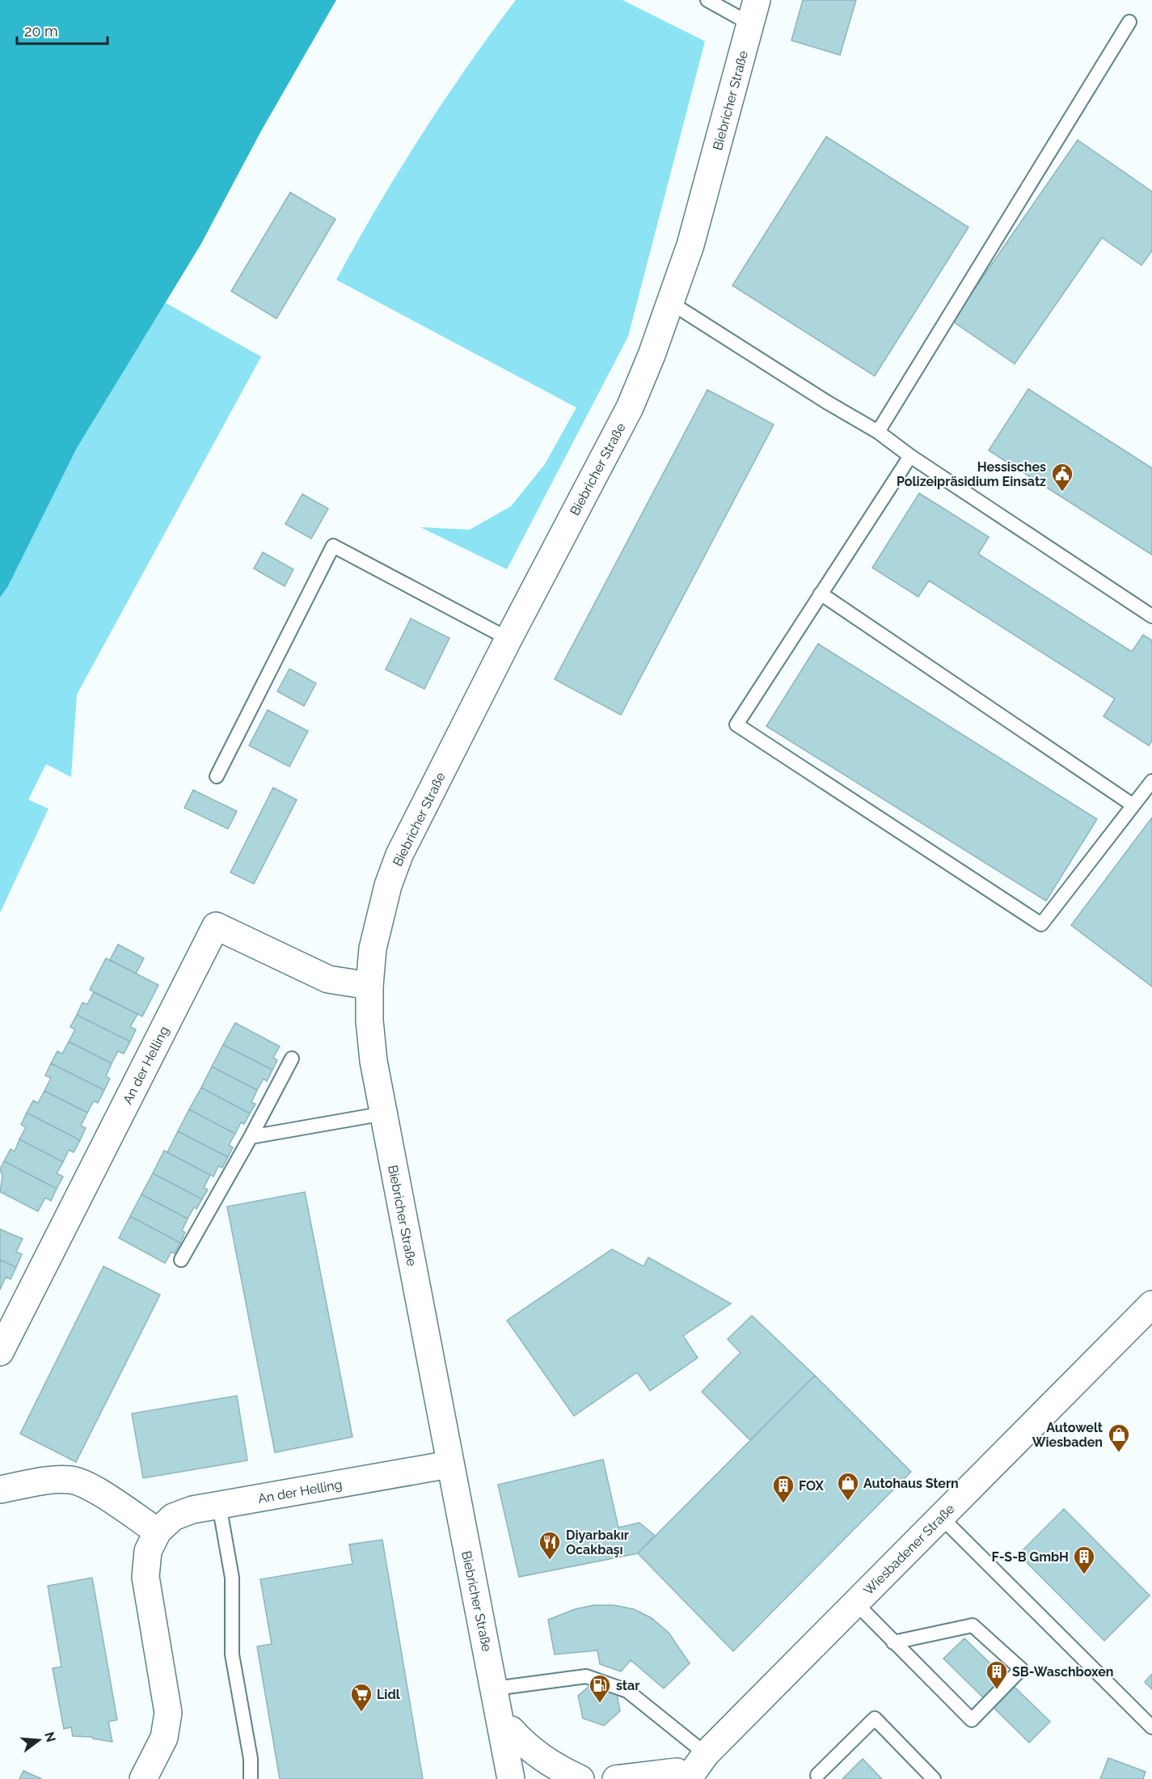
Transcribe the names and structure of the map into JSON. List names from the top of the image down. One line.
{"streets":{"street":["Biebricher Straße","An der Helling","Wiesbadener Straße"]},"crossings":[["Biebricher Straße","An der Helling"]],"places":{"public building":["Hessisches Polizeipräsidium Einsatz"],"shop":["Autowelt Wiesbaden","Autohaus Stern"],"building":["FOX","F-S-B GmbH","SB-Waschboxen"],"restaurant":["Diyarbakır Ocakbaşı"],"fuel station":["star"],"supermarket":["Lidl"]},"scale_bar":"20 m","north":"right"}
